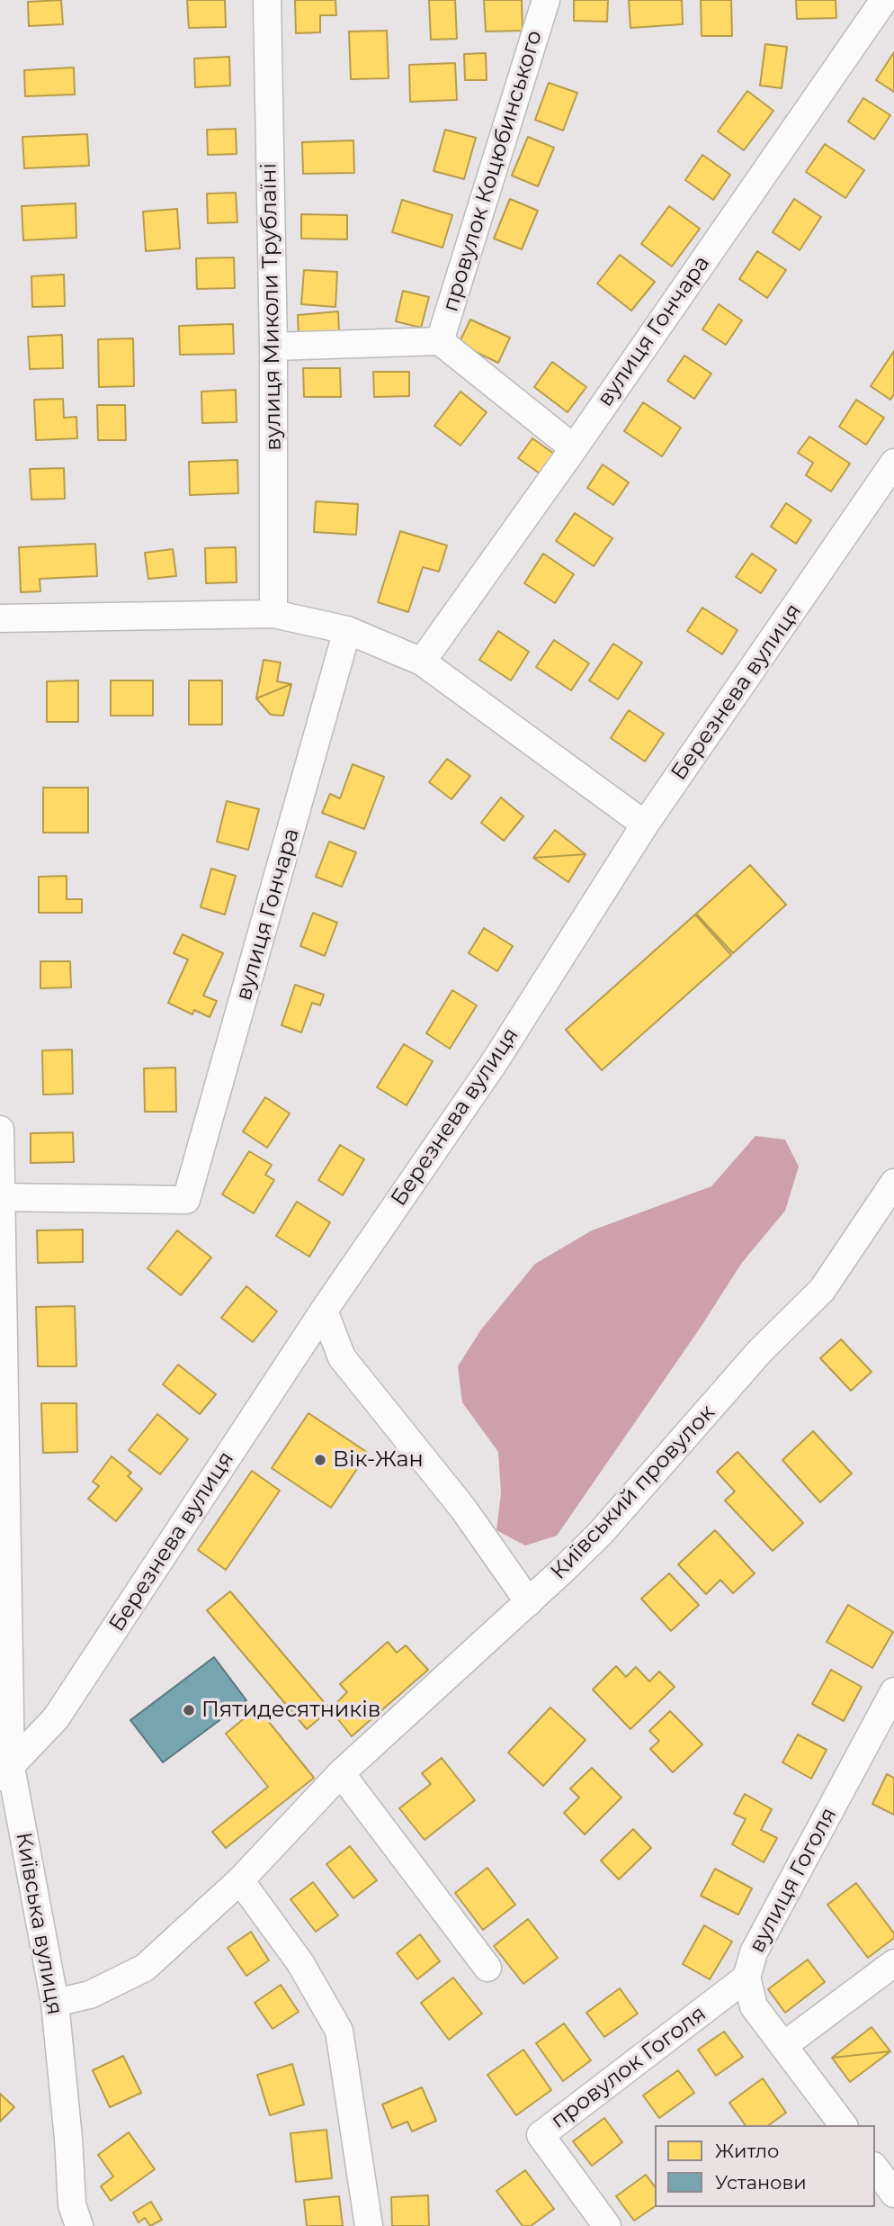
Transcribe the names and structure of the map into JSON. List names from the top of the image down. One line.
{"streets":{"street":["провулок Коцюбинського","вулиця Миколи Трублаїні","вулиця Гончара","Березнева вулиця","Київський провулок","вулиця Гоголя","Київська вулиця","провулок Гоголя"]},"crossings":[["вулиця Гончара","Київська вулиця"],["Березнева вулиця","Київська вулиця"],["Київський провулок","Київська вулиця"],["вулиця Гоголя","провулок Гоголя"]],"places":["Вік-Жан","Пятидесятників"],"legend":["Житло","Установи"]}
